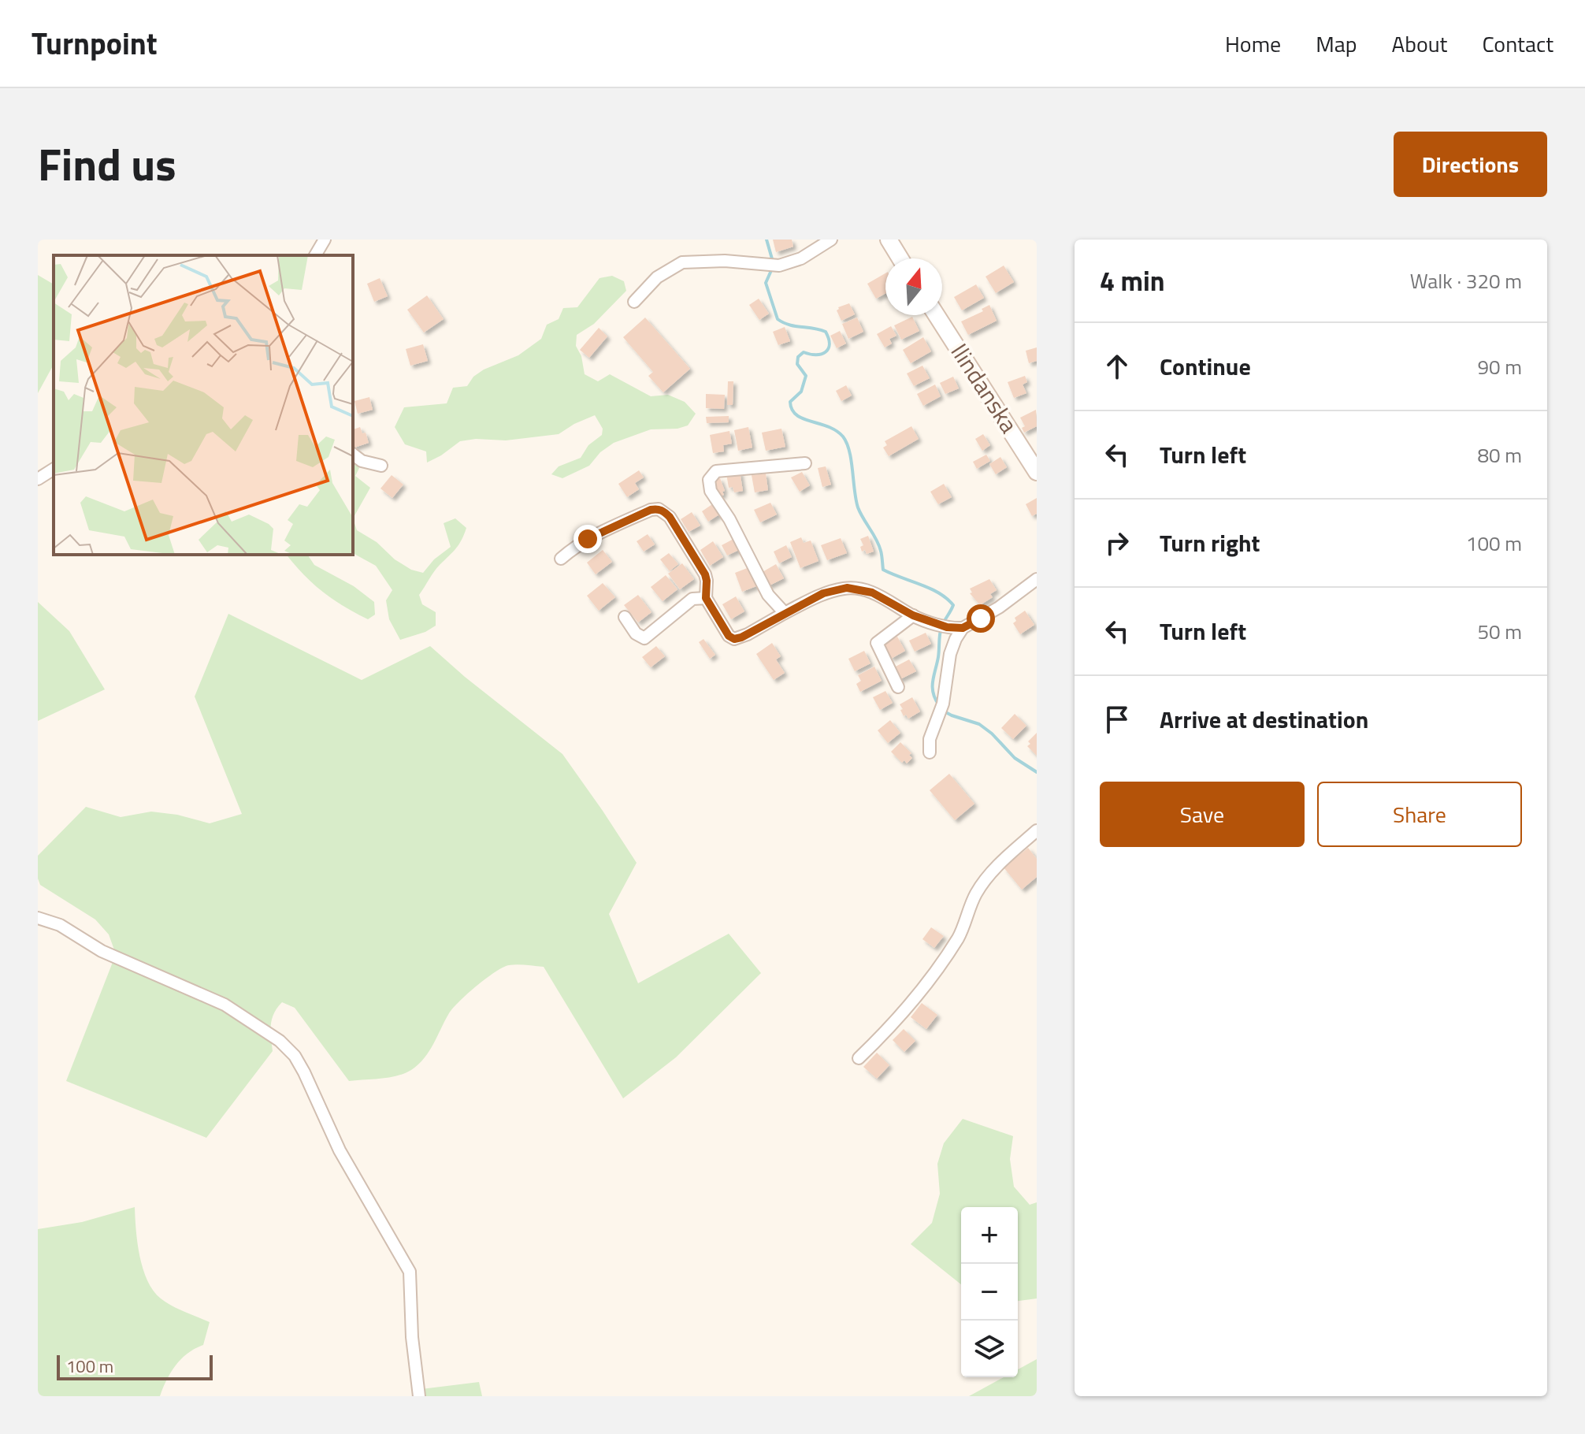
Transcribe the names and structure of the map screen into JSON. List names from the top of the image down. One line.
{"streets":{"street":["Ilindanska"]},"scale_bar":"100 m","north":"top","page":{"header":"Turnpoint","nav":["Home","Map","About","Contact"],"title":"Find us","buttons":["Directions",["Save","Share"]],"heading":["4 min","Walk · 320 m"],"list":[["Continue","90 m"],["Turn left","80 m"],["Turn right","100 m"],["Turn left","50 m"],"Arrive at destination"],"map_buttons":["+","−"],"scale":"100 m"}}
